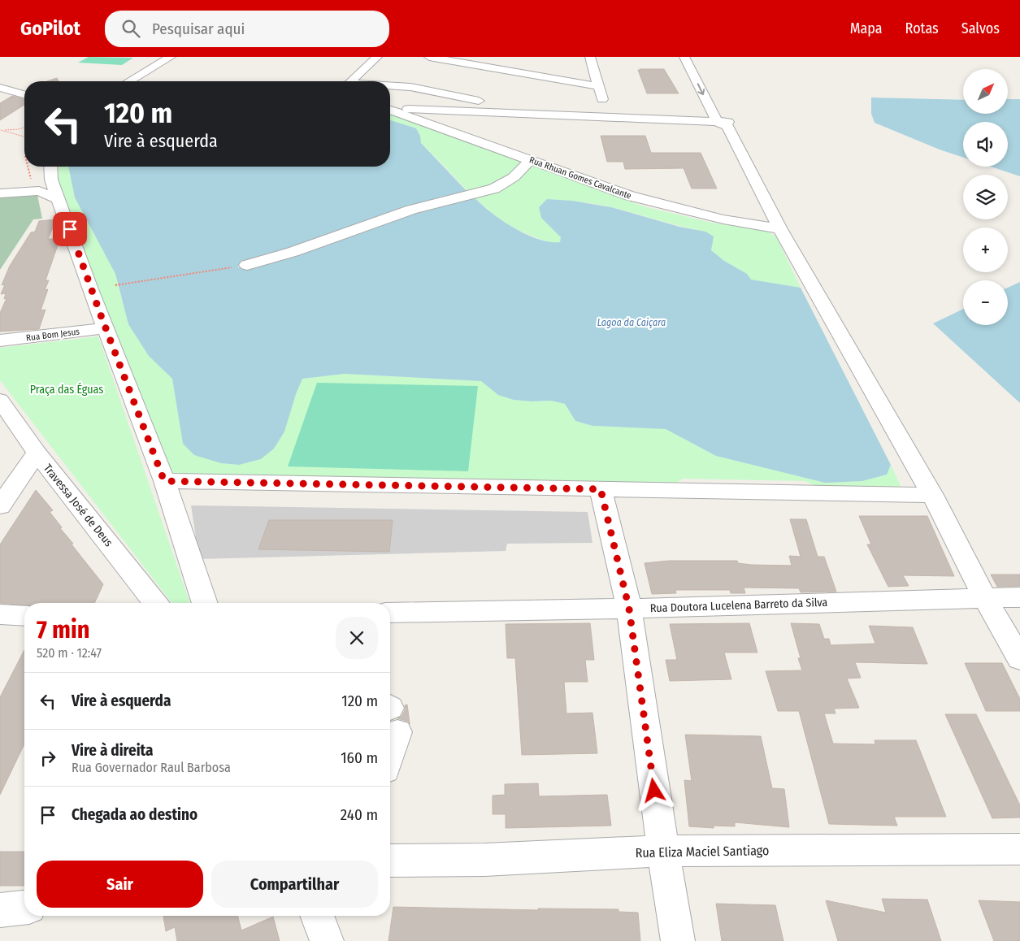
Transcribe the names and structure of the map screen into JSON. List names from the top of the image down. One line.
{"streets":{"street":["Rua Rhuan Gomes Cavalcante","Rua Bom Jesus","Travessa José de Deus","Rua Doutora Lucelena Barreto da Silva","Rua Eliza Maciel Santiago"]},"water":["Lagoa da Caiçara"],"parks":["Praça das Éguas"],"north":"top right","page":{"header":"GoPilot","search":"Pesquisar aqui","nav":["Mapa","Rotas","Salvos"],"map_buttons":["+","−"],"turn":["120 m","Vire à esquerda"],"heading":["7 min","520 m · 12:47"],"list":[{"name":"Vire à esquerda","value":"120 m"},{"name":"Vire à direita","note":"Rua Governador Raul Barbosa","value":"160 m"},{"name":"Chegada ao destino","value":"240 m"}],"buttons":["Sair","Compartilhar"]}}
